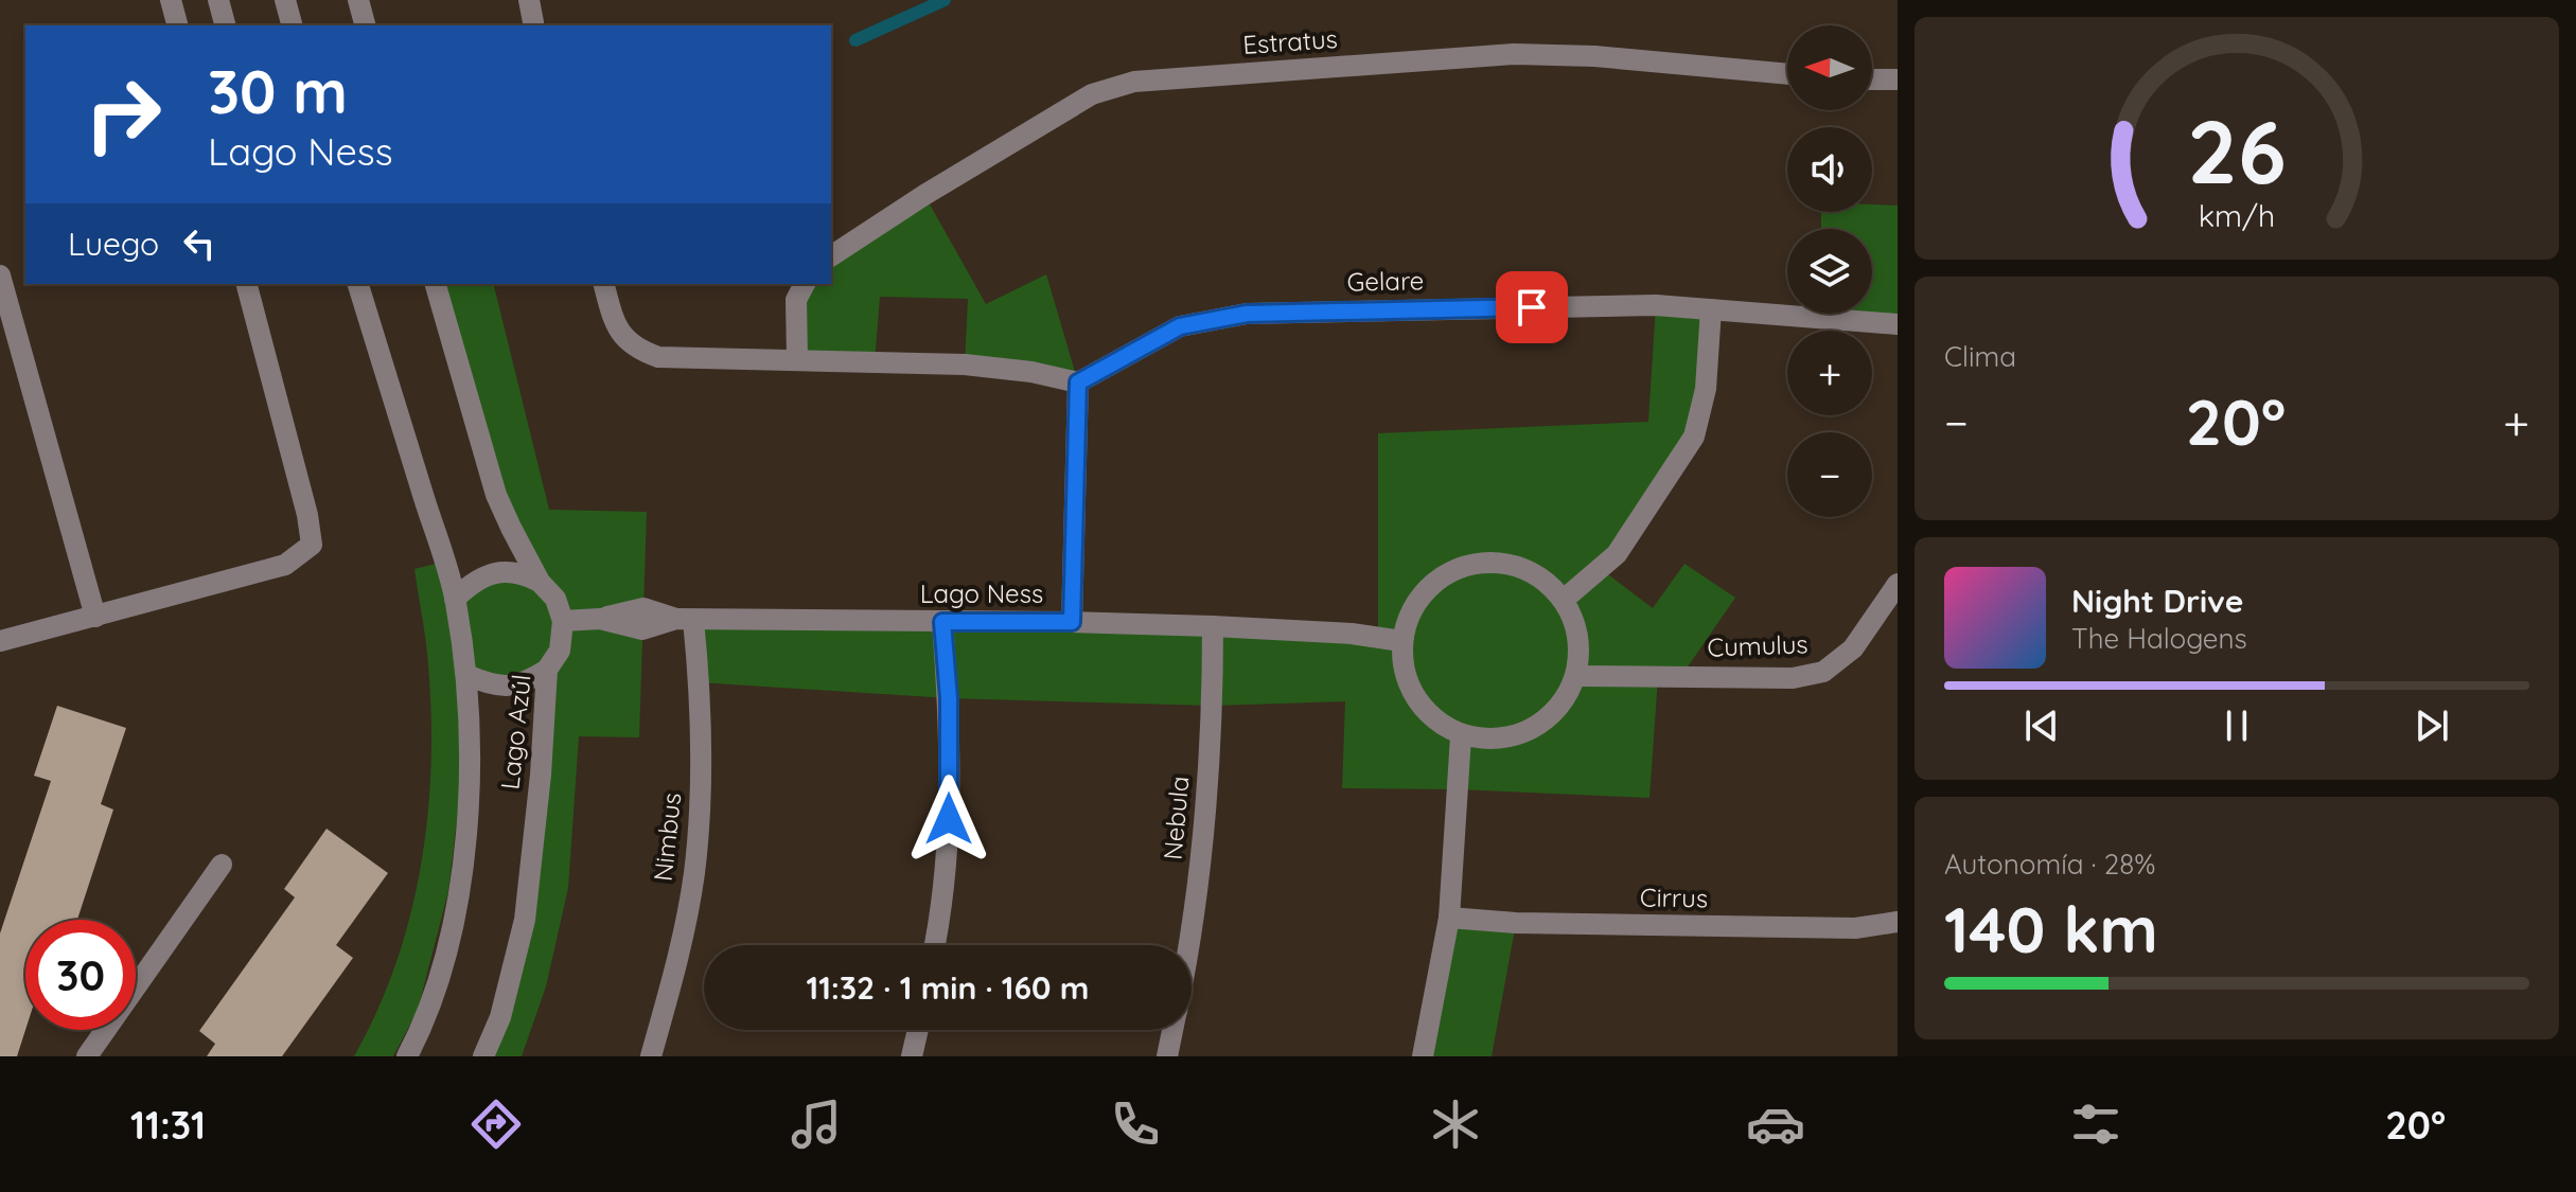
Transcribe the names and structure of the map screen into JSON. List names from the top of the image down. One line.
{"streets":{"street":["Estratus","Gelare","Lago Ness","Cumulus","Lago Azúl","Nebula","Nimbus","Cirrus"]},"crossings":[["Lago Ness","Cumulus"],["Lago Ness","Lago Azúl"],["Lago Ness","Nebula"],["Lago Ness","Nimbus"]],"north":"left","page":{"map_buttons":["+","−"],"turn":["30 m","Lago Ness"],"then":"Luego","tile":["Clima",["Autonomía · 28%","140 km"]],"heat":["−","20°","+"],"song":["Night Drive","The Halogens"],"limit":"30","trip":"11:32 · 1 min · 160 m","tabs":["11:31","20°"],"gauge":["26","km/h"]}}
